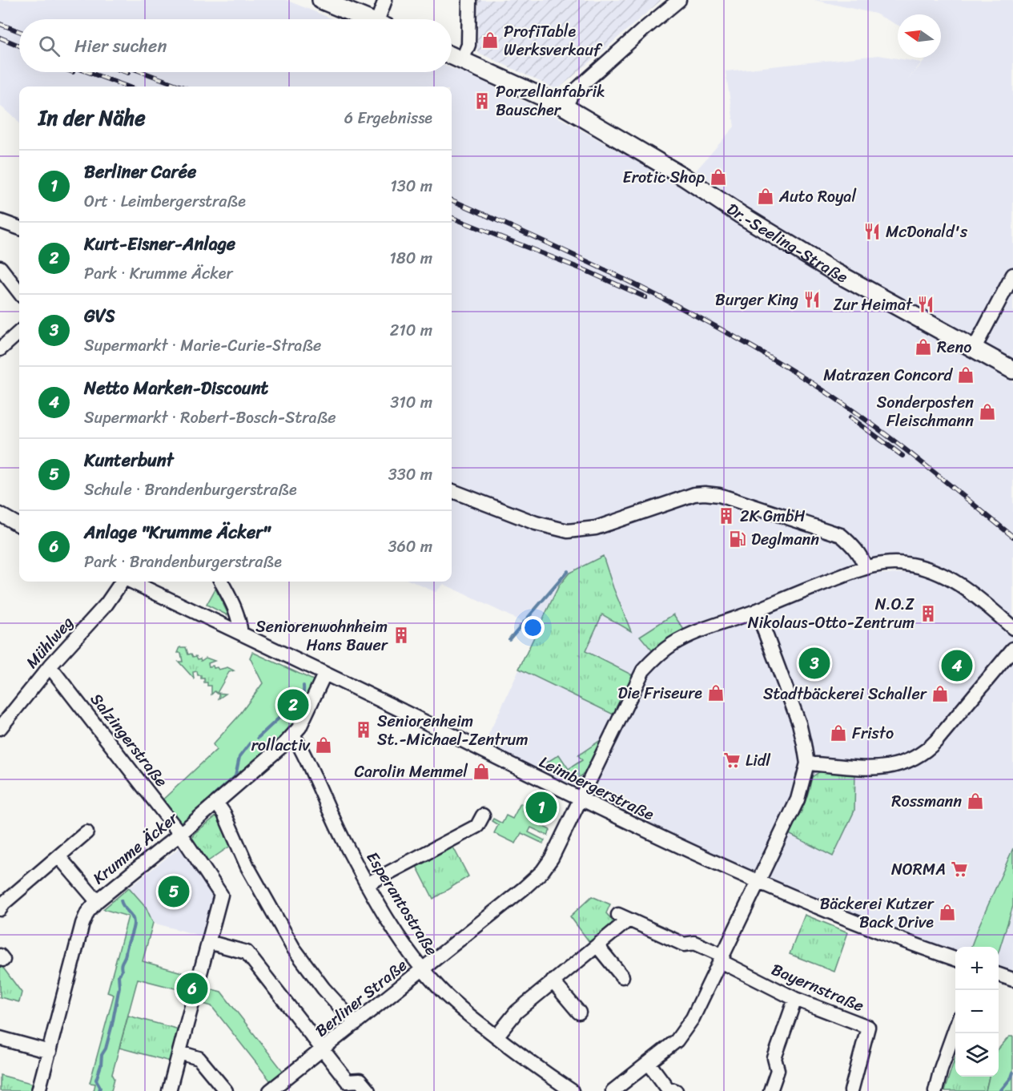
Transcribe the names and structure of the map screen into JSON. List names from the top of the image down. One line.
{"streets":{"main road":["Dr.-Seeling-Straße"],"street":["Mühlweg","Salzingerstraße","Leimbergerstraße","Krumme Äcker","Esperantostraße","Bayernstraße","Berliner Straße"]},"crossings":[["Mühlweg","Salzingerstraße"],["Salzingerstraße","Krumme Äcker"],["Leimbergerstraße","Krumme Äcker"],["Leimbergerstraße","Berliner Straße"],["Krumme Äcker","Esperantostraße"],["Esperantostraße","Bayernstraße"],["Esperantostraße","Berliner Straße"]],"places":{"shop":["ProfiTable Werksverkauf","Erotic Shop","Auto Royal","Reno","Matrazen Concord","Sonderposten Fleischmann","Die Friseure","Stadtbäckerei Schaller","Fristo","rollactiv","Carolin Memmel","Rossmann","Bäckerei Kutzer Back Drive"],"building":["Porzellanfabrik Bauscher","2K GmbH","N.O.Z Nikolaus-Otto-Zentrum","Seniorenwohnheim Hans Bauer","Seniorenheim St.-Michael-Zentrum"],"restaurant":["McDonald's","Burger King","Zur Heimat"],"fuel station":["Deglmann"],"supermarket":["Lidl","NORMA"]},"north":"left","page":{"search":"Hier suchen","heading":["In der Nähe","6 Ergebnisse"],"list":[{"mark":"1","name":"Berliner Carée","note":"Ort · Leimbergerstraße","value":"130 m"},{"mark":"2","name":"Kurt-Eisner-Anlage","note":"Park · Krumme Äcker","value":"180 m"},{"mark":"3","name":"GVS","note":"Supermarkt · Marie-Curie-Straße","value":"210 m"},{"mark":"4","name":"Netto Marken-Discount","note":"Supermarkt · Robert-Bosch-Straße","value":"310 m"},{"mark":"5","name":"Kunterbunt","note":"Schule · Brandenburgerstraße","value":"330 m"},{"mark":"6","name":"Anlage \"Krumme Äcker\"","note":"Park · Brandenburgerstraße","value":"360 m"}],"pins":["3","4","2","1","5","6"],"map_buttons":["+","−"]}}
